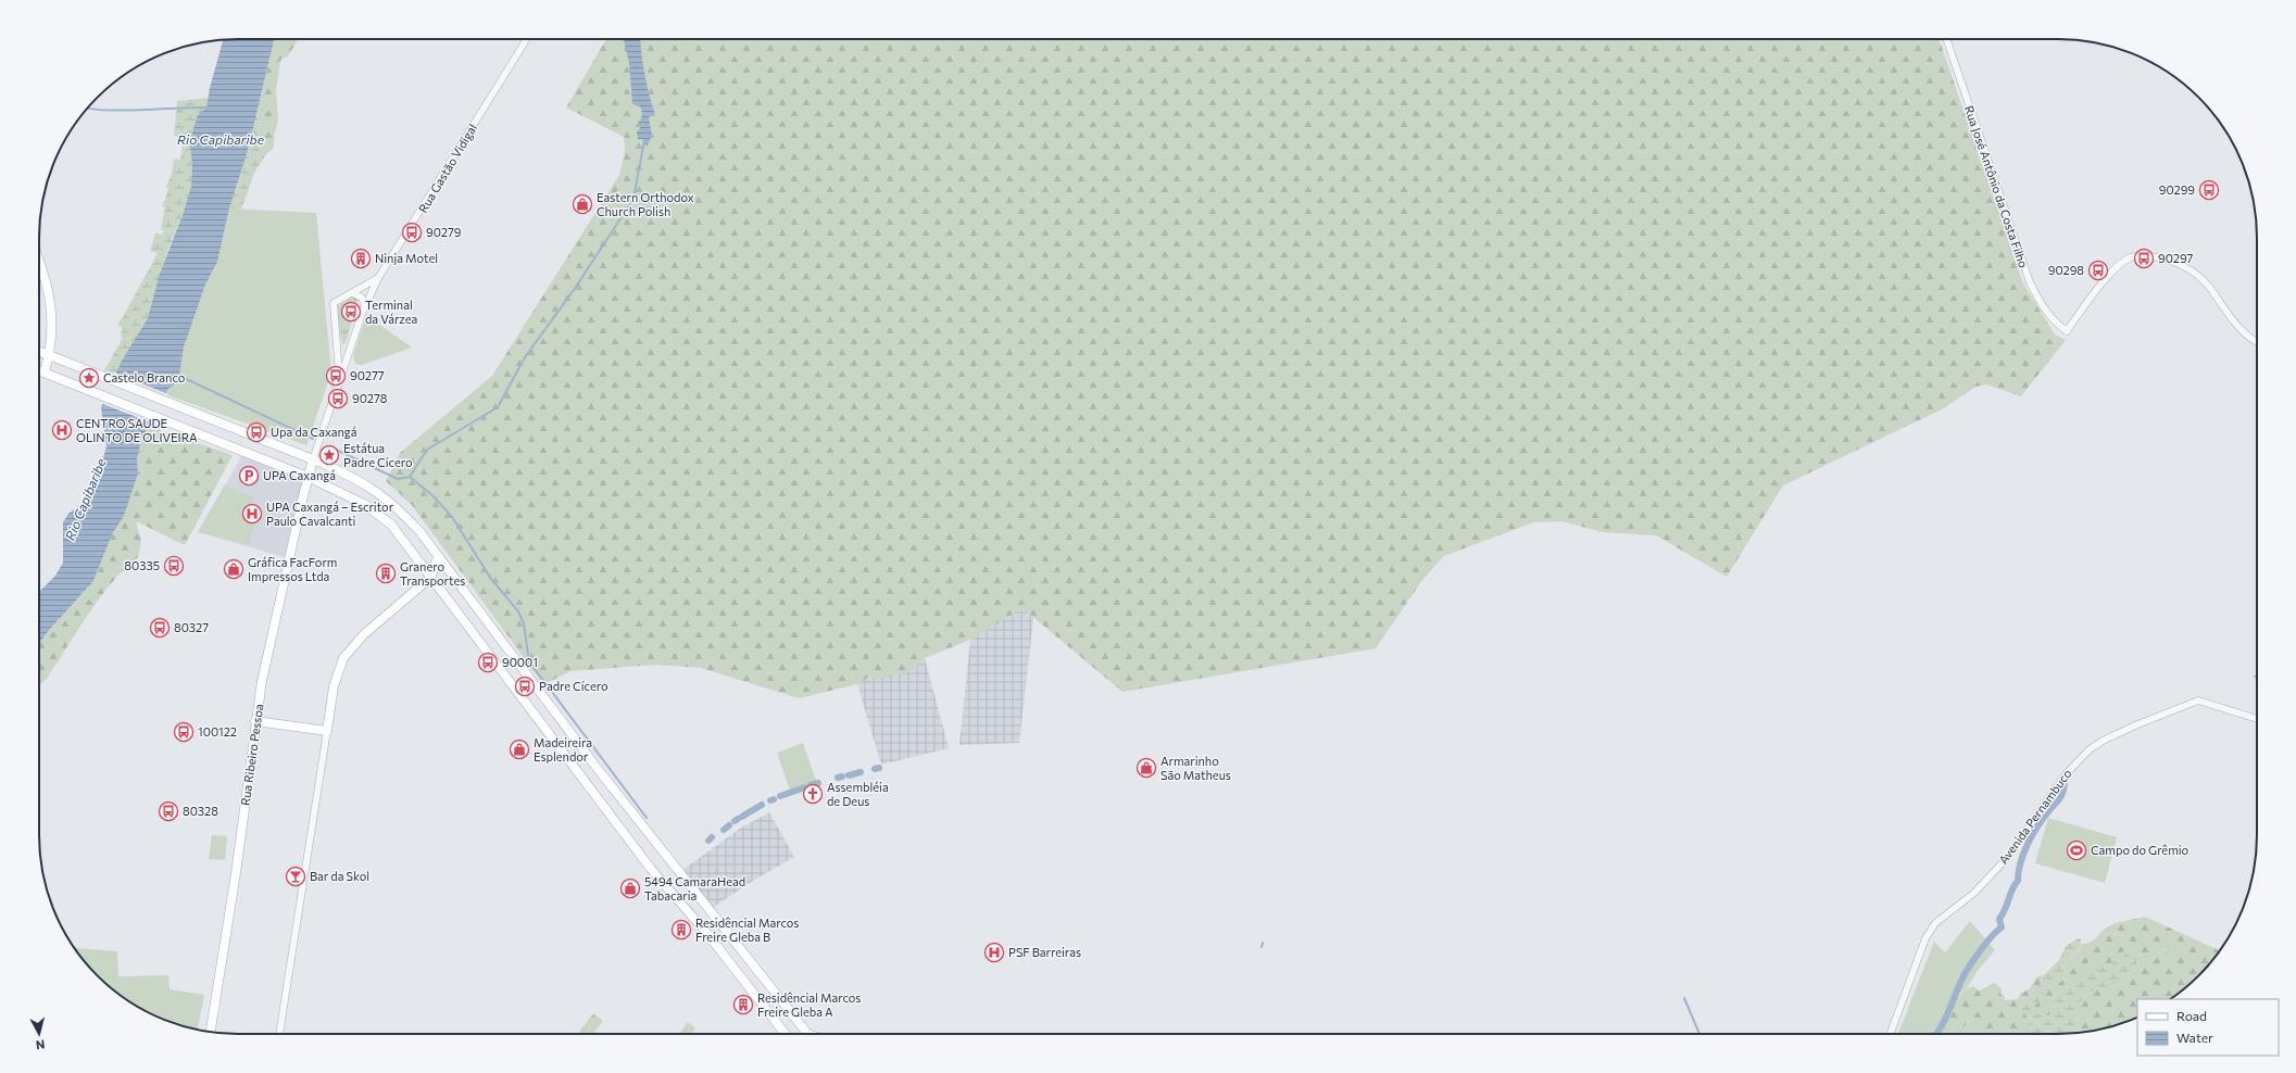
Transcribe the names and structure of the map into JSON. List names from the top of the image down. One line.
{"streets":{"main road":["Rua Gastão Vidigal","Rua Ribeiro Pessoa"],"street":["Rua José Antônio da Costa Filho","Avenida Pernambuco"]},"crossings":[["Rua Gastão Vidigal","Rua Ribeiro Pessoa"]],"water":["Rio Capibaribe"],"places":{"bus stop":["90299","90279","90297","90298","Terminal da Várzea","90277","90278","Upa da Caxangá","80335","80327","90001","Padre Cícero","100122","80328"],"shop":["Eastern Orthodox Church Polish","Gráfica FacForm Impressos Ltda","Madeireira Esplendor","Armarinho São Matheus","5494 CamaraHead Tabacaria"],"building":["Ninja Motel","Granero Transportes","Residêncial Marcos Freire Gleba B","Residêncial Marcos Freire Gleba A"],"place":["Castelo Branco","Estátua Padre Cícero"],"hospital":["CENTRO SAUDE OLINTO DE OLIVEIRA","UPA Caxangá – Escritor Paulo Cavalcanti","PSF Barreiras"],"parking":["UPA Caxangá"],"church":["Assembléia de Deus"],"sports":["Campo do Grêmio"],"bar":["Bar da Skol"]},"legend":["Road","Water"],"north":"bottom"}
